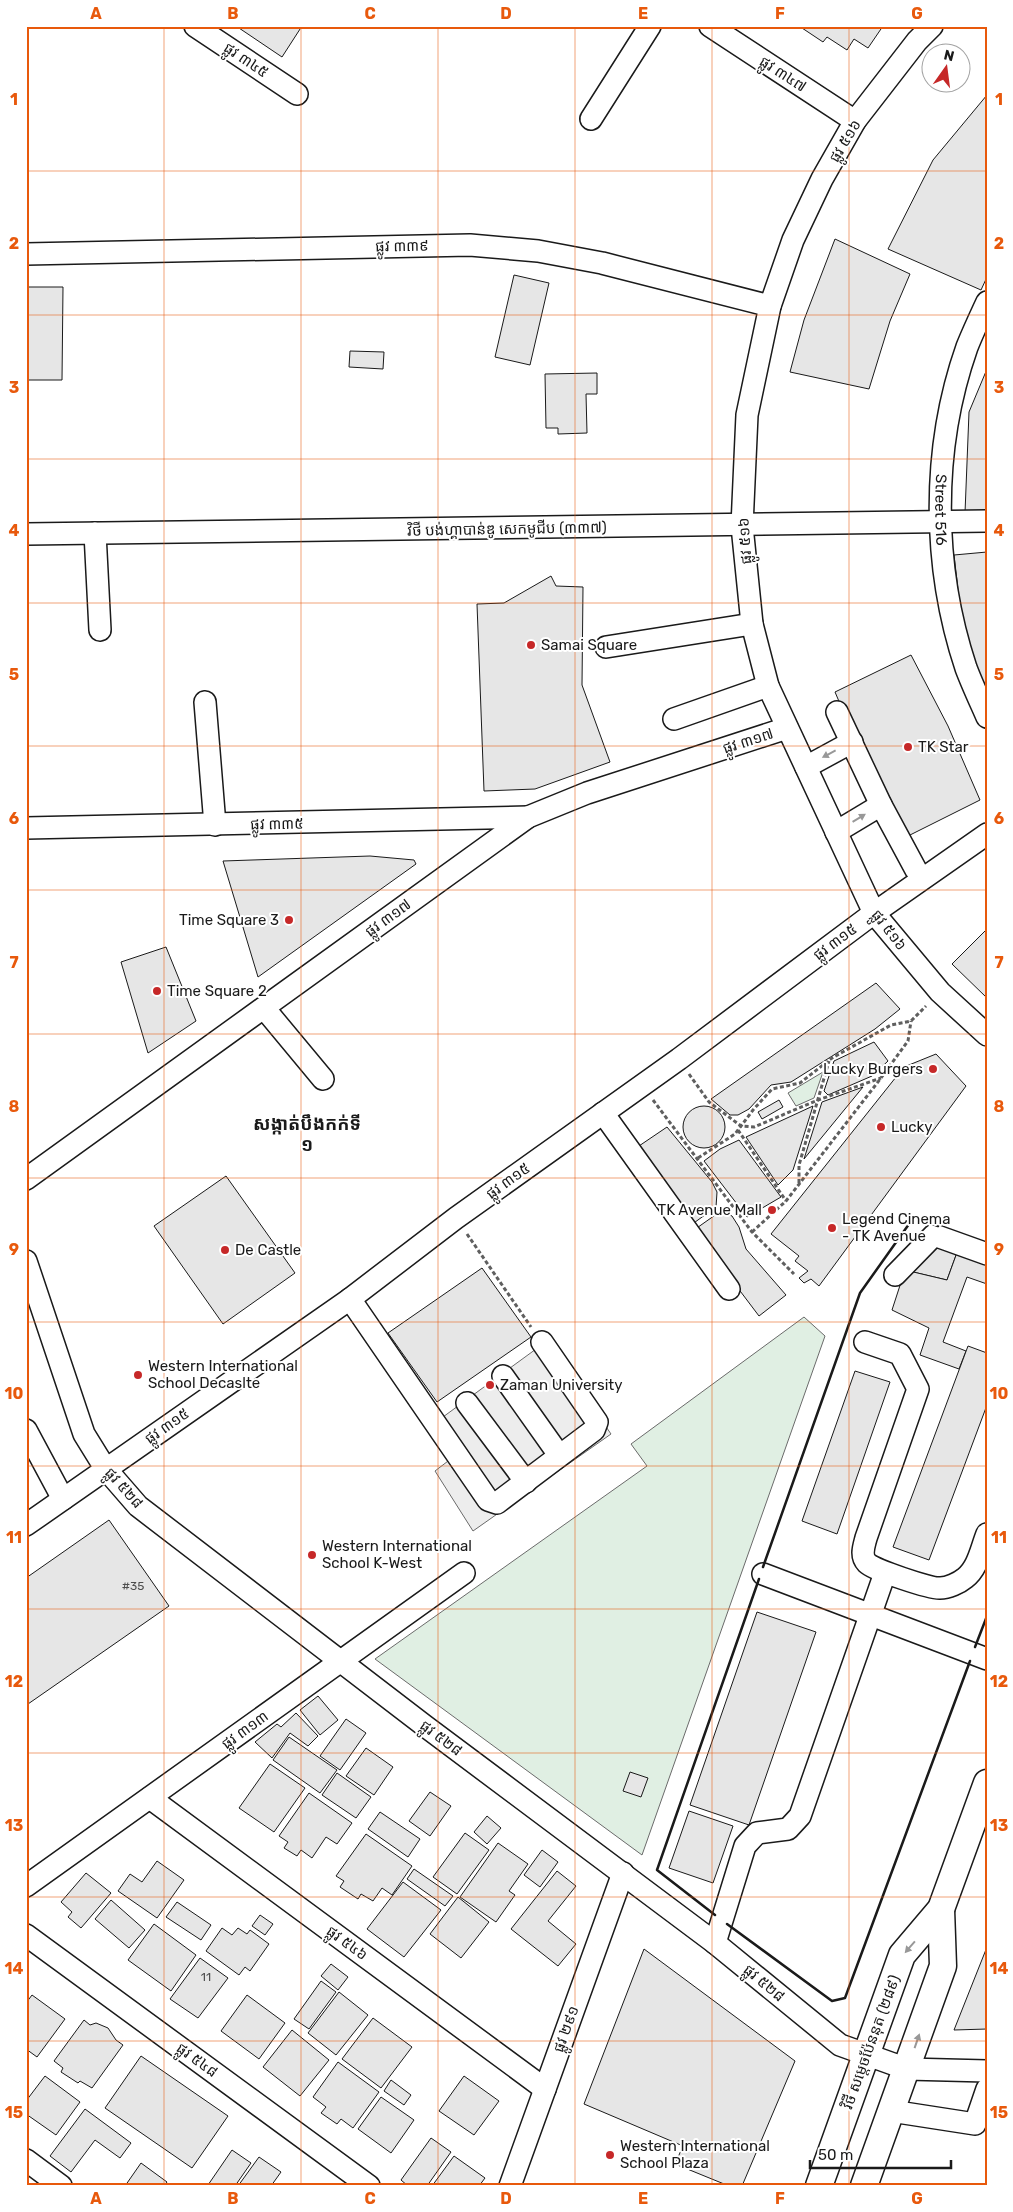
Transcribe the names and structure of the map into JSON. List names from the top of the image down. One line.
{"streets":{"main road":["វិថី សម្តេចប៉ែននុត (២៨៩)"],"street":["ផ្លូវ ៣៤៥","ផ្លូវ ៣៤៧","ផ្លូវ ៥១៦","ផ្លូវ ៣៣៩","Street 516","វិថី បង់ហ្គាបាន់ឌូ សេកមូជីប (៣៣៧)","ផ្លូវ ៣១៧","ផ្លូវ ៣៣៥","ផ្លូវ ៣១៥","ផ្លូវ ៥២៨","ផ្លូវ ៣១៣","ផ្លូវ ៥៤៦","ផ្លូវ ២៩១","ផ្លូវ ៥៤៨"]},"crossings":[["ផ្លូវ ៣៤៧","ផ្លូវ ៥១៦"],["ផ្លូវ ៥១៦","ផ្លូវ ៣៣៩"],["ផ្លូវ ៥១៦","វិថី បង់ហ្គាបាន់ឌូ សេកមូជីប (៣៣៧)"],["ផ្លូវ ៥១៦","ផ្លូវ ៣១៧"],["ផ្លូវ ៥១៦","ផ្លូវ ៣១៥"],["Street 516","វិថី បង់ហ្គាបាន់ឌូ សេកមូជីប (៣៣៧)"],["ផ្លូវ ៣១៧","ផ្លូវ ៣៣៥"],["ផ្លូវ ៣១៥","ផ្លូវ ៥២៨"],["ផ្លូវ ៥២៨","ផ្លូវ ៣១៣"],["ផ្លូវ ៥២៨","ផ្លូវ ២៩១"],["ផ្លូវ ៥២៨","វិថី សម្តេចប៉ែននុត (២៨៩)"],["ផ្លូវ ៣១៣","ផ្លូវ ៥៤៦"],["ផ្លូវ ៥៤៦","ផ្លូវ ២៩១"]],"districts":["សង្កាត់បឹងកក់ទី ១"],"places":["Samai Square","TK Star","Time Square 3","Time Square 2","Lucky Burgers","Lucky","TK Avenue Mall","Legend Cinema - TK Avenue","De Castle","Western International School Decaslte","Zaman University","Western International School K-West","Western International School Plaza"],"house_numbers":["#35","11"],"scale_bar":"50 m","north":"top","grid":{"columns":["A","B","C","D","E","F","G"],"rows":["1","2","3","4","5","6","7","8","9","10","11","12","13","14","15"]}}
